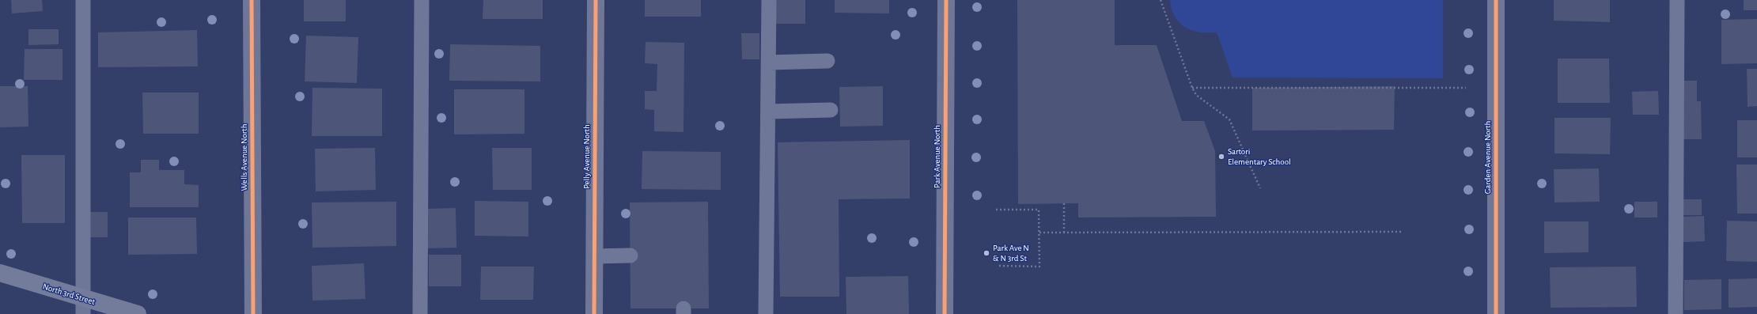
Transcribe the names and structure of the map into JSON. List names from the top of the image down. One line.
{"streets":{"main road":["North 3rd Street"],"street":["Pelly Avenue North","Park Avenue North","Wells Avenue North","Garden Avenue North"]},"places":["Sartori Elementary School","Park Ave N & N 3rd St"]}
